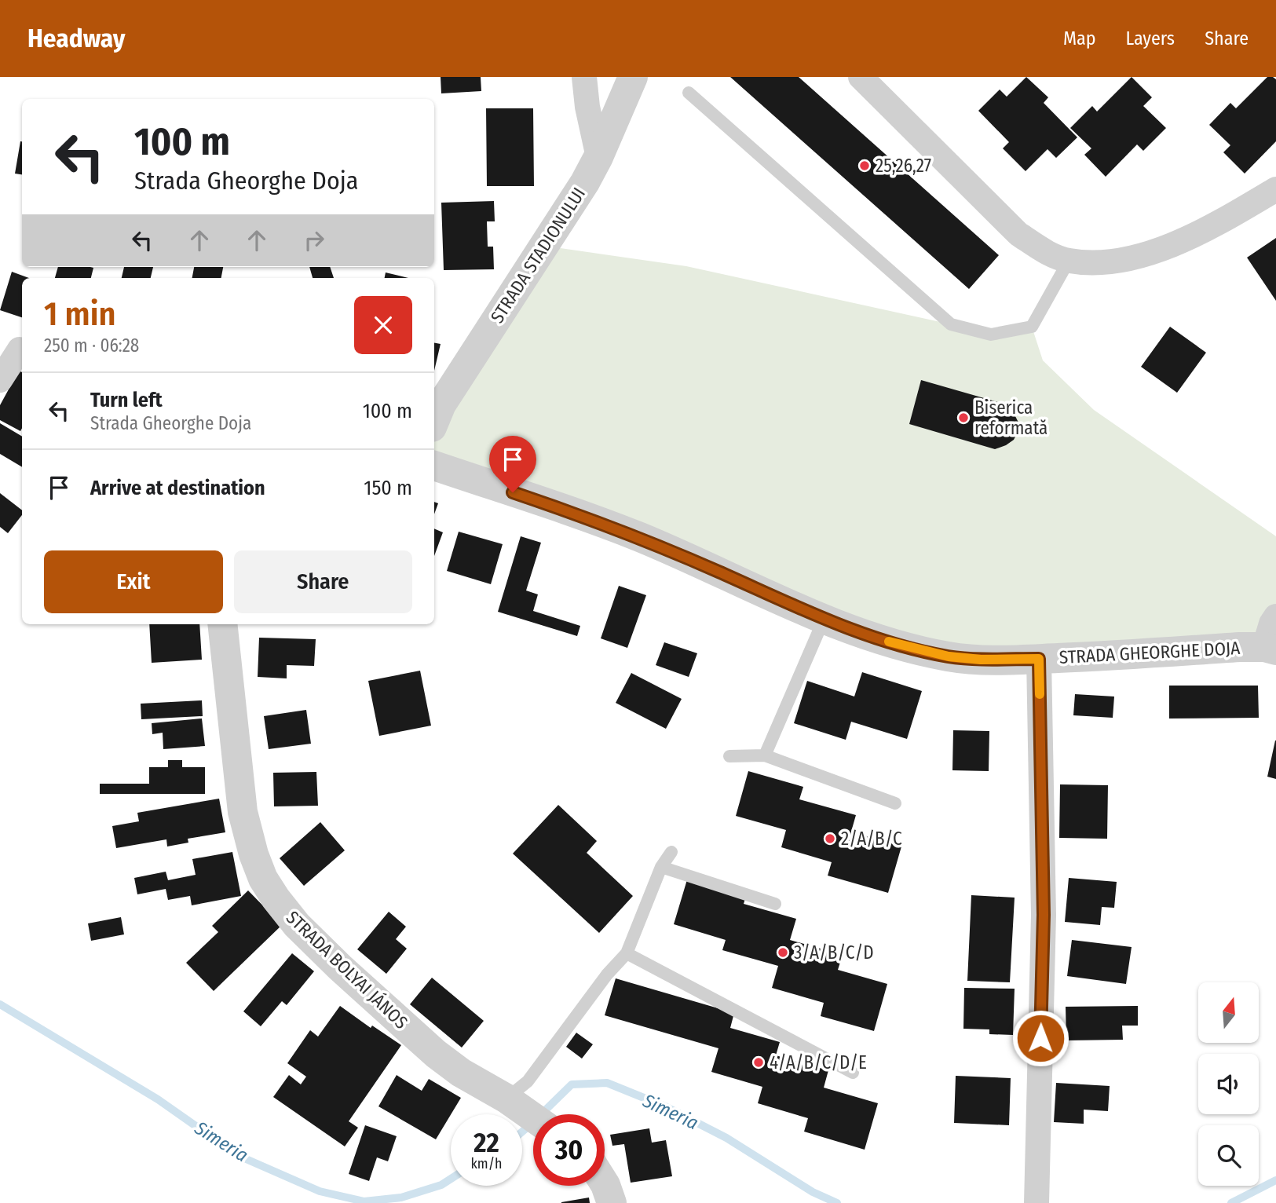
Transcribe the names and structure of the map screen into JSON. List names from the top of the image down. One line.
{"streets":{"street":["STRADA STADIONULUI","STRADA GHEORGHE DOJA","STRADA BOLYAI JÁNOS"]},"water":["Simeria"],"places":["25,26,27","Biserica reformată","2/A/B/C","3/A/B/C/D","4/A/B/C/D/E"],"north":"top","page":{"header":"Headway","nav":["Map","Layers","Share"],"turn":["100 m","Strada Gheorghe Doja"],"heading":["1 min","250 m · 06:28"],"list":[{"name":"Turn left","note":"Strada Gheorghe Doja","value":"100 m"},{"name":"Arrive at destination","value":"150 m"}],"buttons":["Exit","Share"],"speed":"22 km/h","limit":"30"}}
